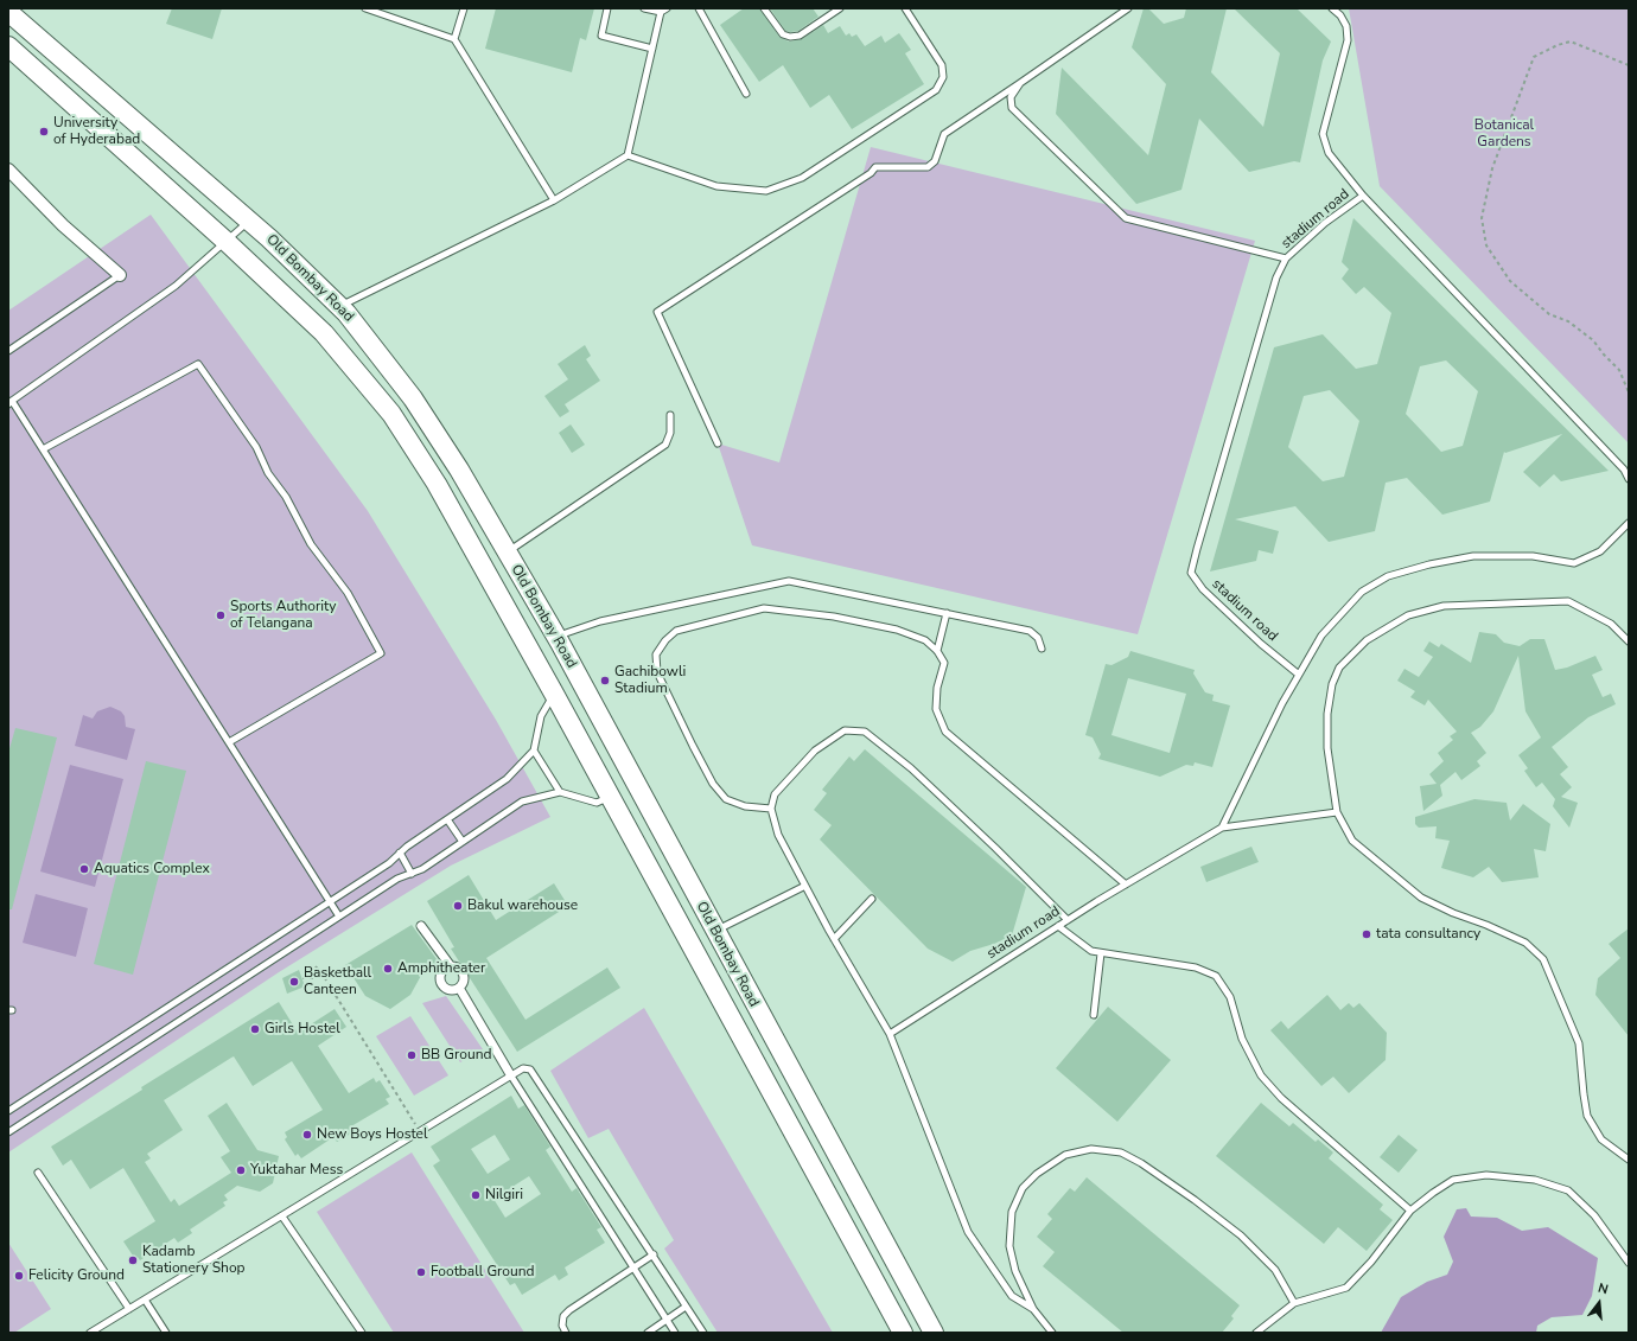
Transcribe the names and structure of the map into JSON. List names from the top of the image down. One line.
{"streets":{"main road":["Old Bombay Road"],"lane":["stadium road"]},"parks":["Botanical Gardens"],"places":["University of Hyderabad","Sports Authority of Telangana","Gachibowli Stadium","Aquatics Complex","Bakul warehouse","tata consultancy","Amphitheater","Basketball Canteen","Girls Hostel","BB Ground","New Boys Hostel","Yuktahar Mess","Nilgiri","Kadamb Stationery Shop","Football Ground","Felicity Ground"],"north":"top"}
